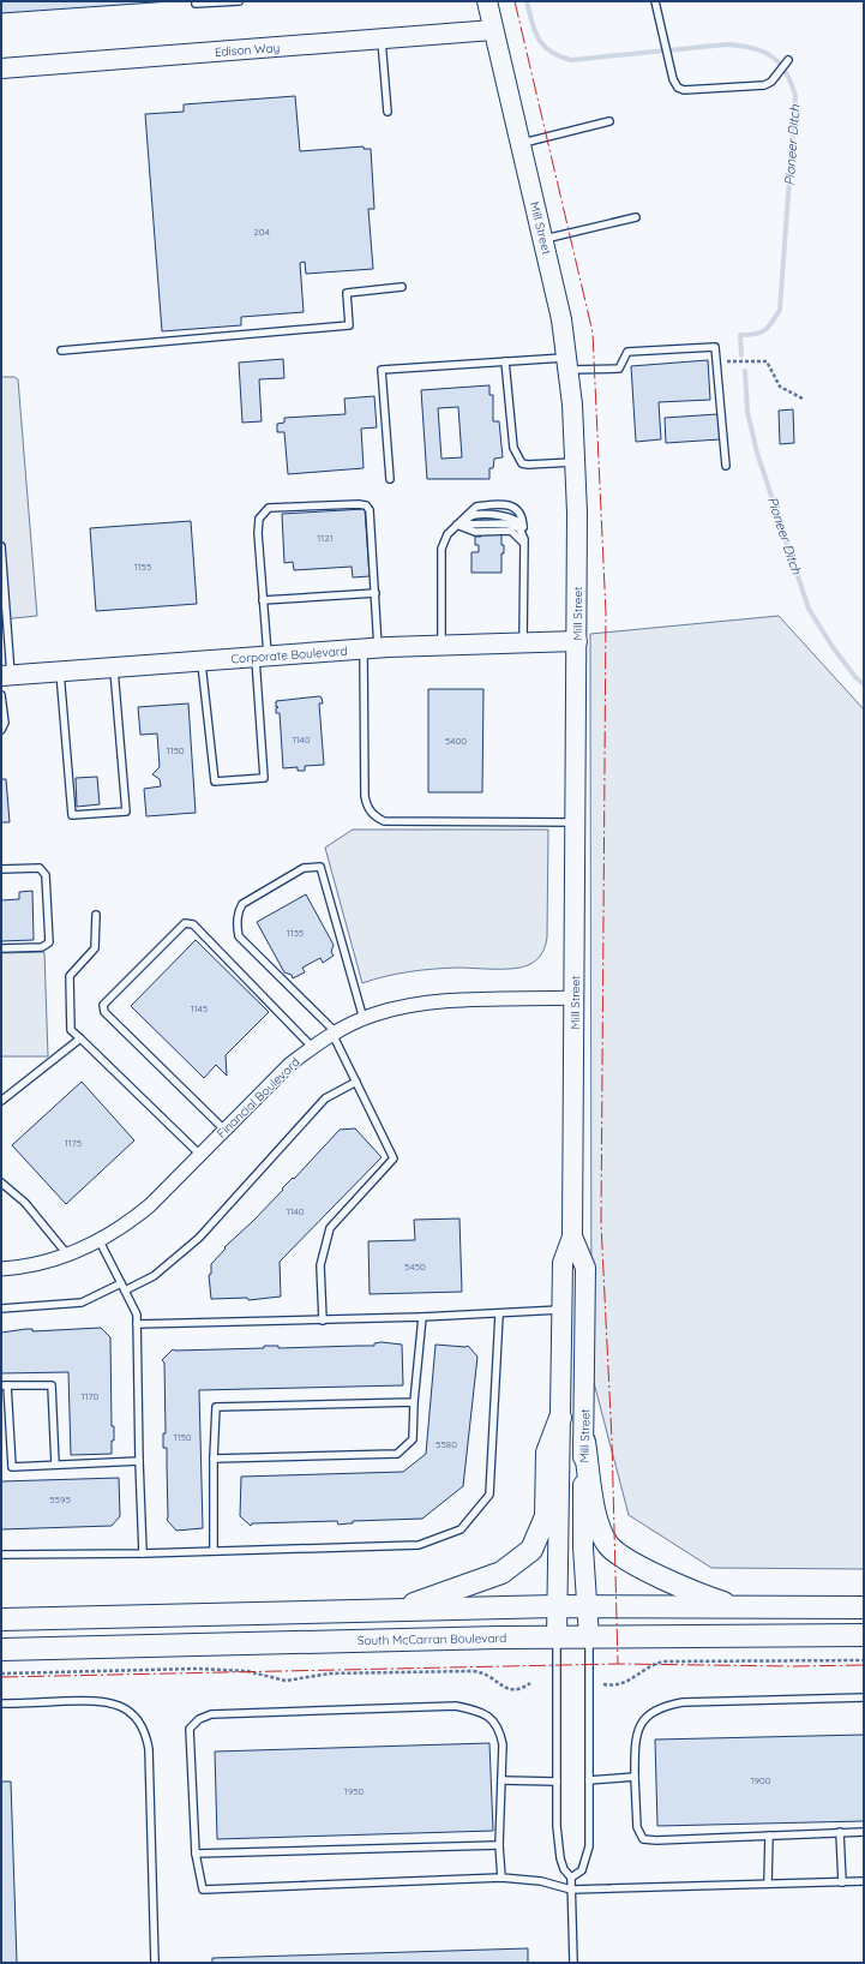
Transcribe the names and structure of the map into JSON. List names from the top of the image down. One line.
{"streets":{"main road":["Edison Way","Mill Street","Corporate Boulevard","South McCarran Boulevard"],"street":["Financial Boulevard"]},"crossings":[["Edison Way","Mill Street"],["Mill Street","Corporate Boulevard"],["Mill Street","Financial Boulevard"],["Mill Street","South McCarran Boulevard"]],"water":["Pioneer Ditch"],"house_numbers":["204","1121","1155","1140","5400","1150","1135","1145","1175","1140","5450","1170","1150","5580","5595","1900","1950"]}
